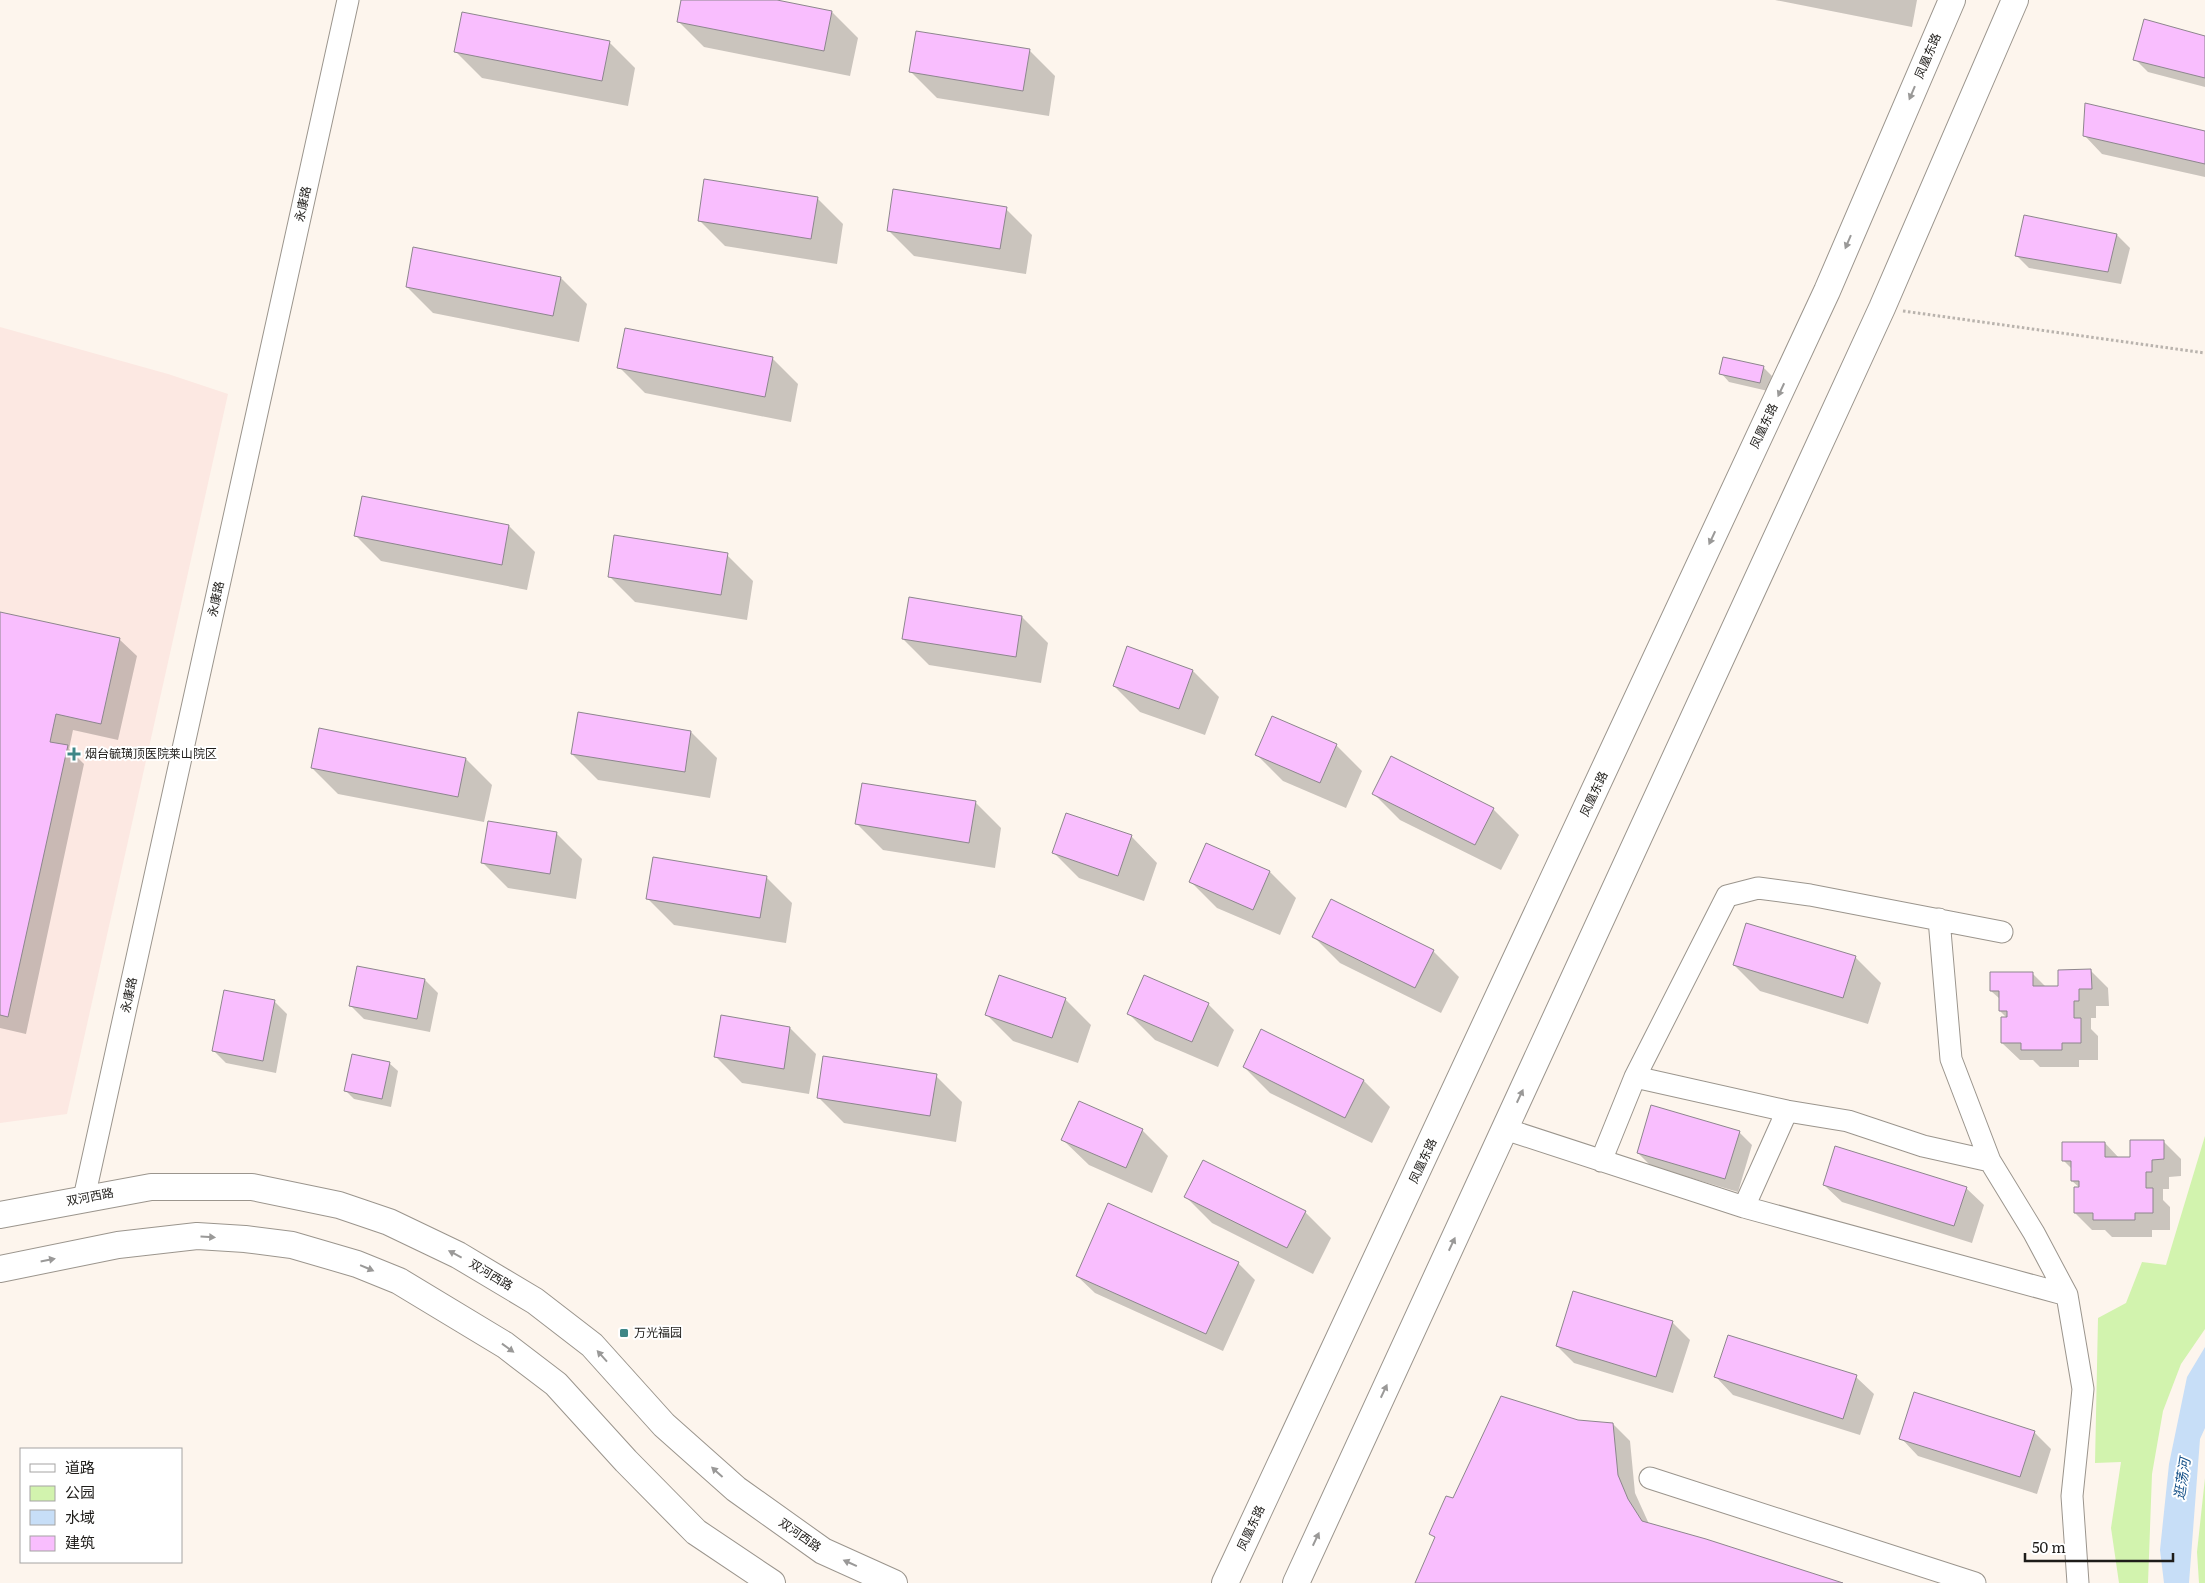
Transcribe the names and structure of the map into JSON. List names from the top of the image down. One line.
{"streets":{"street":["凤凰东路","永康路","双河西路"]},"crossings":[["永康路","双河西路"]],"water":["逛荡河"],"places":{"health":["烟台毓璜顶医院莱山院区"],"transit":["万光福园"]},"legend":["道路","公园","水域","建筑"],"scale_bar":"50 m"}
